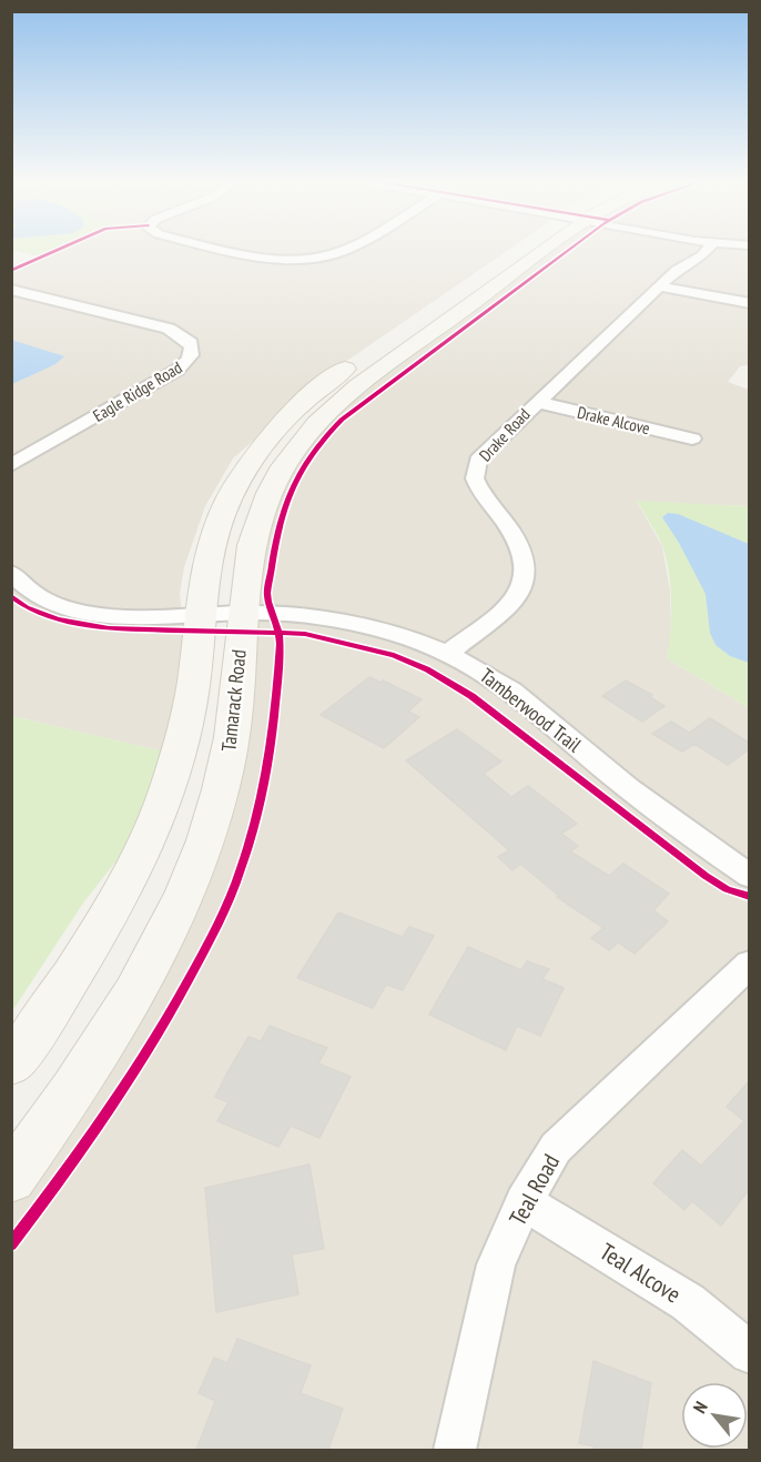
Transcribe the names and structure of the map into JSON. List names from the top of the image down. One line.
{"streets":{"street":["Eagle Ridge Road","Drake Alcove","Drake Road","Tamarack Road","Tamberwood Trail","Teal Road","Teal Alcove"]},"crossings":[["Drake Alcove","Drake Road"],["Drake Road","Tamberwood Trail"],["Tamarack Road","Tamberwood Trail"],["Teal Road","Teal Alcove"]],"north":"top left"}
